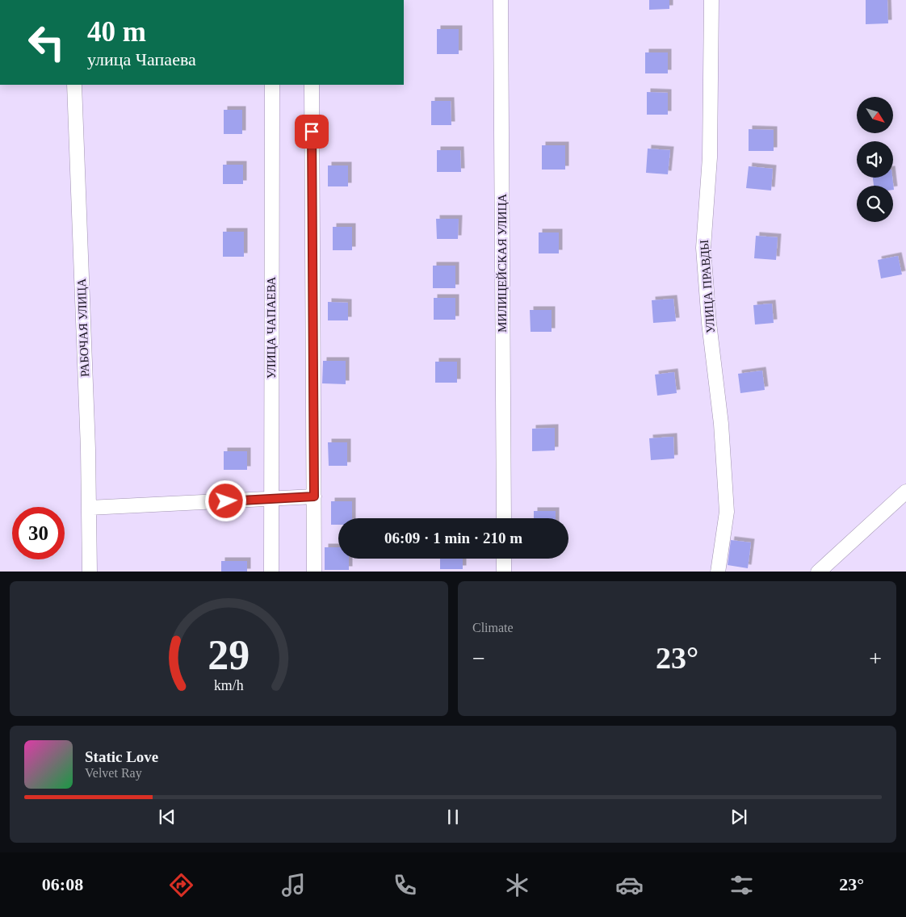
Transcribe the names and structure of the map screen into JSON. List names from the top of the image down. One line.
{"streets":{"street":["МИЛИЦЕЙСКАЯ УЛИЦА","УЛИЦА ПРАВДЫ","РАБОЧАЯ УЛИЦА","УЛИЦА ЧАПАЕВА"]},"north":"bottom right","page":{"turn":["40 m","улица Чапаева"],"limit":"30","trip":"06:09 · 1 min · 210 m","tile":"Climate","heat":["−","23°","+"],"song":["Static Love","Velvet Ray"],"tabs":["06:08","23°"],"gauge":["29","km/h"]}}
